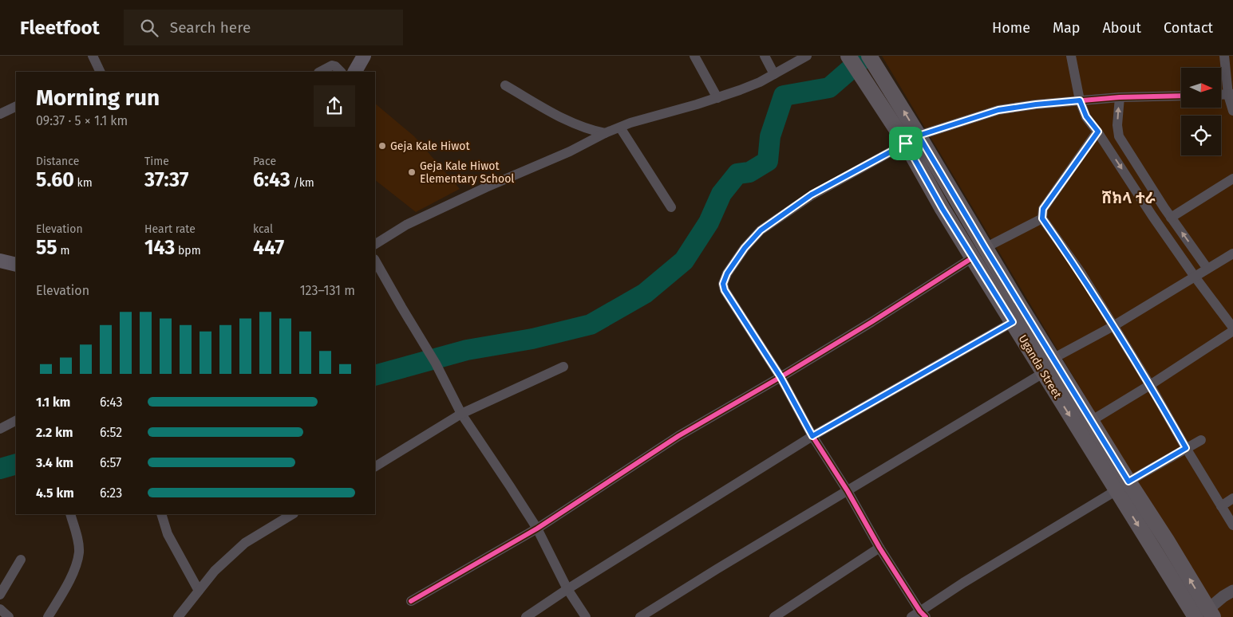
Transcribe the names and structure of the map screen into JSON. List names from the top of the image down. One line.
{"streets":{"main road":["Uganda Street"]},"districts":["ሸክላ ተራ"],"places":["Geja Kale Hiwot","Geja Kale Hiwot Elementary School"],"north":"right","page":{"header":"Fleetfoot","search":"Search here","nav":["Home","Map","About","Contact"],"heading":["Morning run","09:37 · 5 × 1.1 km"],"stats":[["Distance","5.60 km"],["Time","37:37"],["Pace","6:43 /km"],["Elevation","55 m"],["Heart rate","143 bpm"],["kcal","447"]],"chart":["Elevation","123–131 m"],"list":[{"name":"1.1 km","note":"6:43"},{"name":"2.2 km","note":"6:52"},{"name":"3.4 km","note":"6:57"},{"name":"4.5 km","note":"6:23"}]}}
